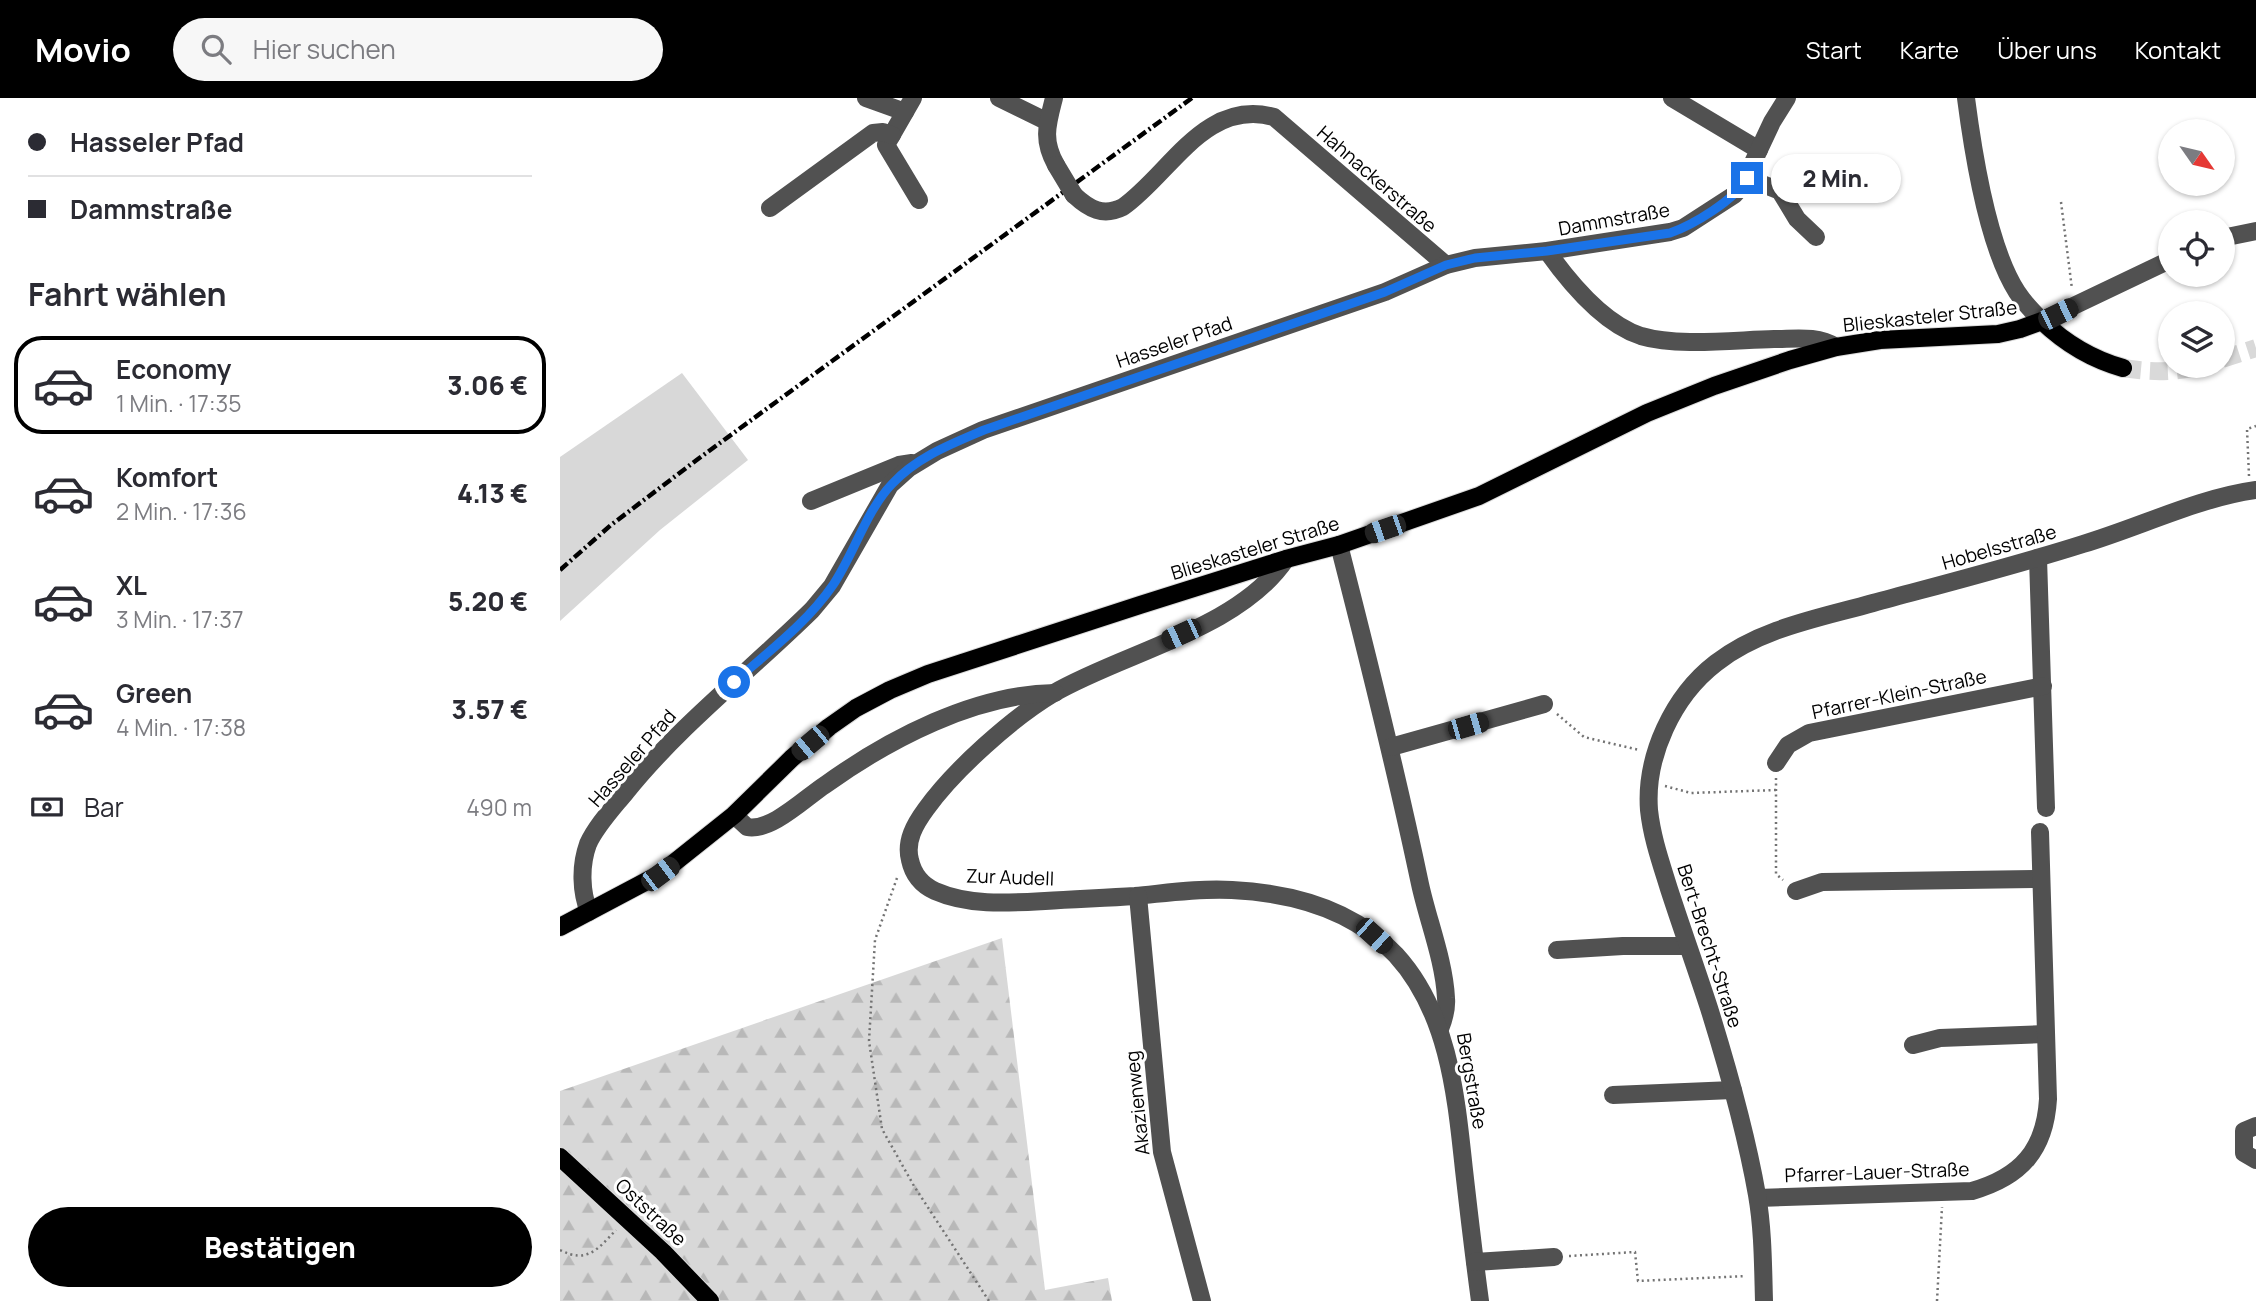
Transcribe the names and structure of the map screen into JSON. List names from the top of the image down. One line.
{"streets":{"main road":["Blieskasteler Straße","Oststraße"],"street":["Hahnackerstraße","Dammstraße","Hasseler Pfad","Hobelsstraße","Pfarrer-Klein-Straße","Zur Audell","Bert-Brecht-Straße","Bergstraße","Akazienweg","Pfarrer-Lauer-Straße"]},"crossings":[["Hahnackerstraße","Hasseler Pfad"],["Blieskasteler Straße","Hasseler Pfad"],["Blieskasteler Straße","Bergstraße"],["Hobelsstraße","Bert-Brecht-Straße"],["Zur Audell","Bergstraße"],["Zur Audell","Akazienweg"],["Bert-Brecht-Straße","Pfarrer-Lauer-Straße"]],"north":"bottom right","page":{"header":"Movio","search":"Hier suchen","nav":["Start","Karte","Über uns","Kontakt"],"banner":["Hasseler Pfad","Dammstraße"],"bubble":"2 Min.","heading":"Fahrt wählen","list":[{"name":"Economy","note":"1 Min. · 17:35","value":"3.06 €"},{"name":"Komfort","note":"2 Min. · 17:36","value":"4.13 €"},{"name":"XL","note":"3 Min. · 17:37","value":"5.20 €"},{"name":"Green","note":"4 Min. · 17:38","value":"3.57 €"}],"pay":["Bar","490 m"],"buttons":"Bestätigen"}}
